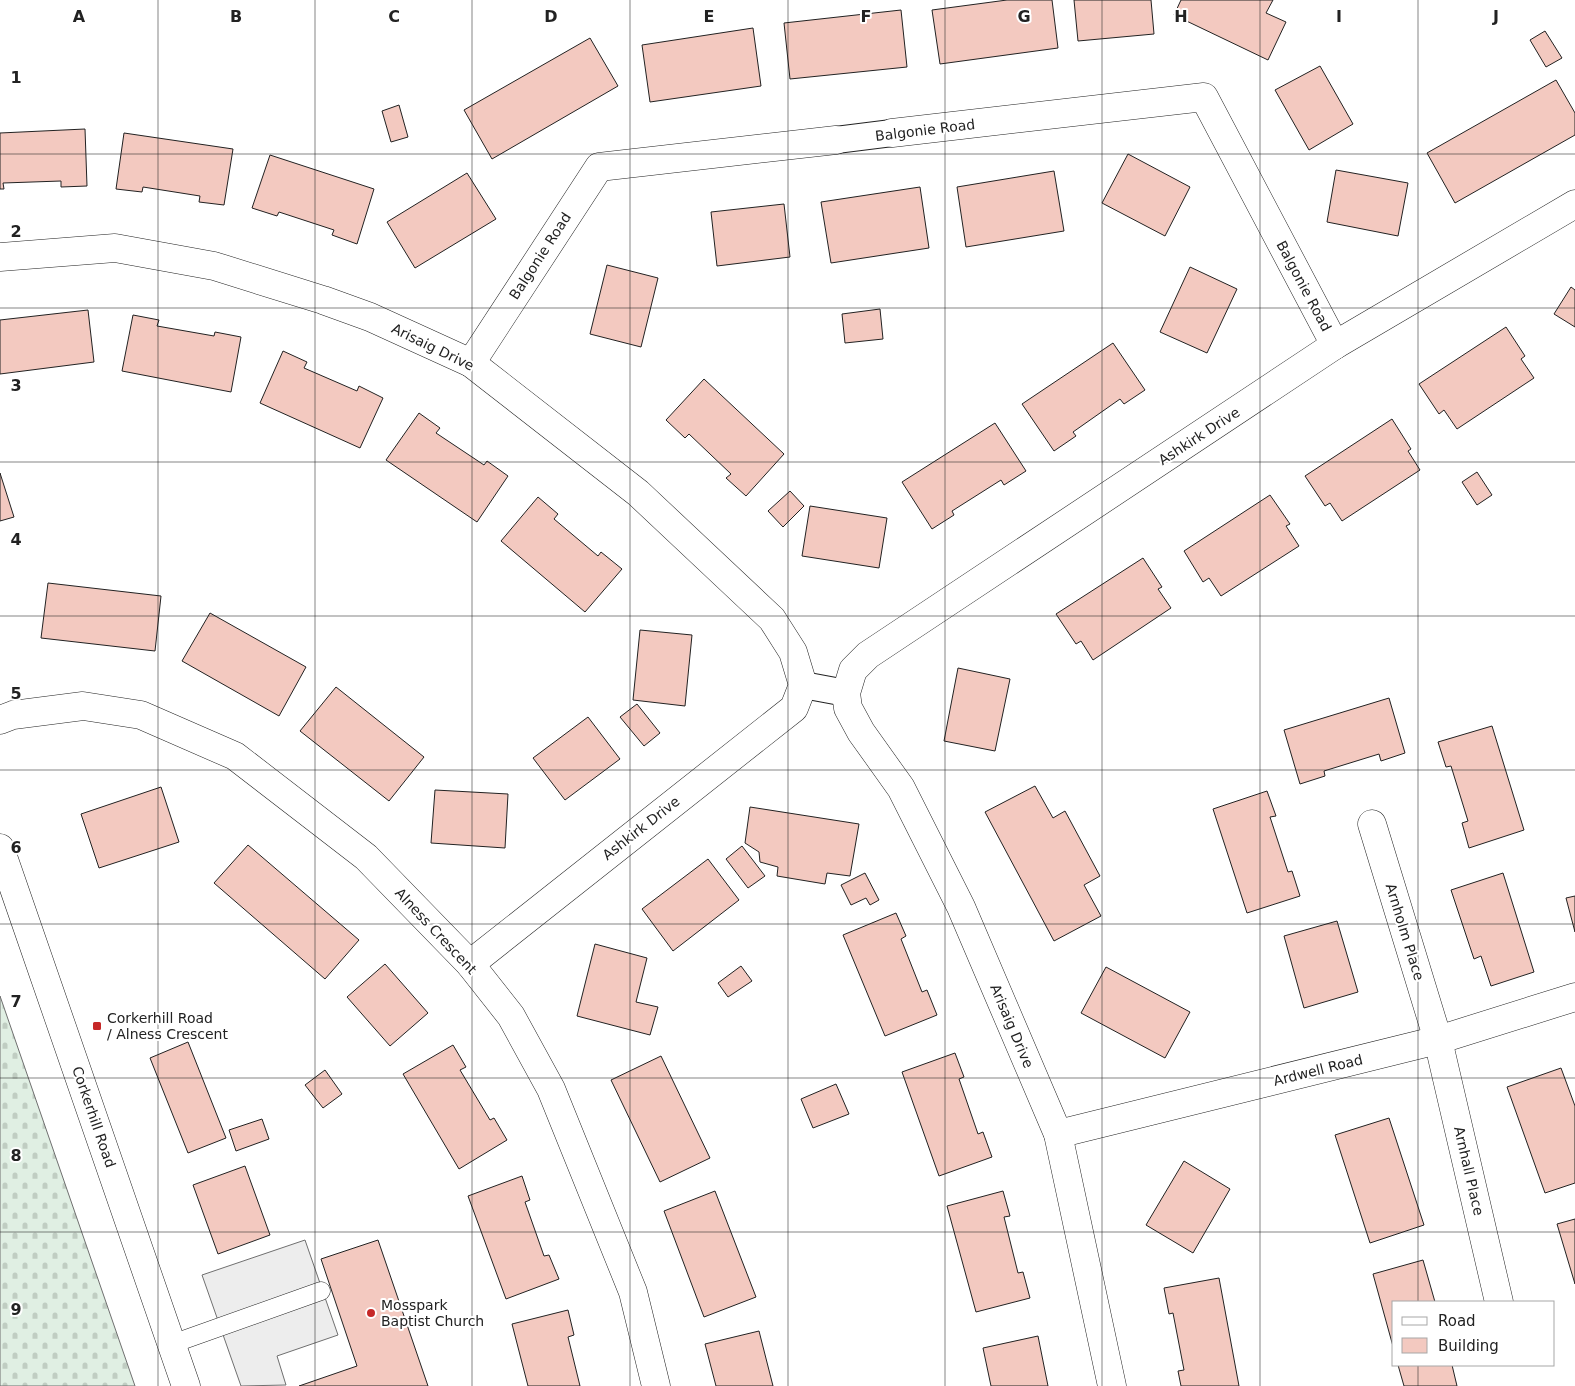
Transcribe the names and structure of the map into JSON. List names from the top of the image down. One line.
{"streets":{"street":["Balgonie Road","Arisaig Drive","Ashkirk Drive","Alness Crescent","Arnholm Place","Ardwell Road","Corkerhill Road","Arnhall Place"]},"crossings":[["Balgonie Road","Arisaig Drive"],["Balgonie Road","Ashkirk Drive"],["Arisaig Drive","Ashkirk Drive"],["Arisaig Drive","Ardwell Road"],["Ashkirk Drive","Alness Crescent"],["Arnholm Place","Ardwell Road"],["Arnholm Place","Arnhall Place"],["Ardwell Road","Arnhall Place"]],"places":{"transit":["Corkerhill Road / Alness Crescent"],"other":["Mosspark Baptist Church"]},"legend":["Road","Building"],"grid":{"columns":["A","B","C","D","E","F","G","H","I","J"],"rows":["1","2","3","4","5","6","7","8","9"]}}
